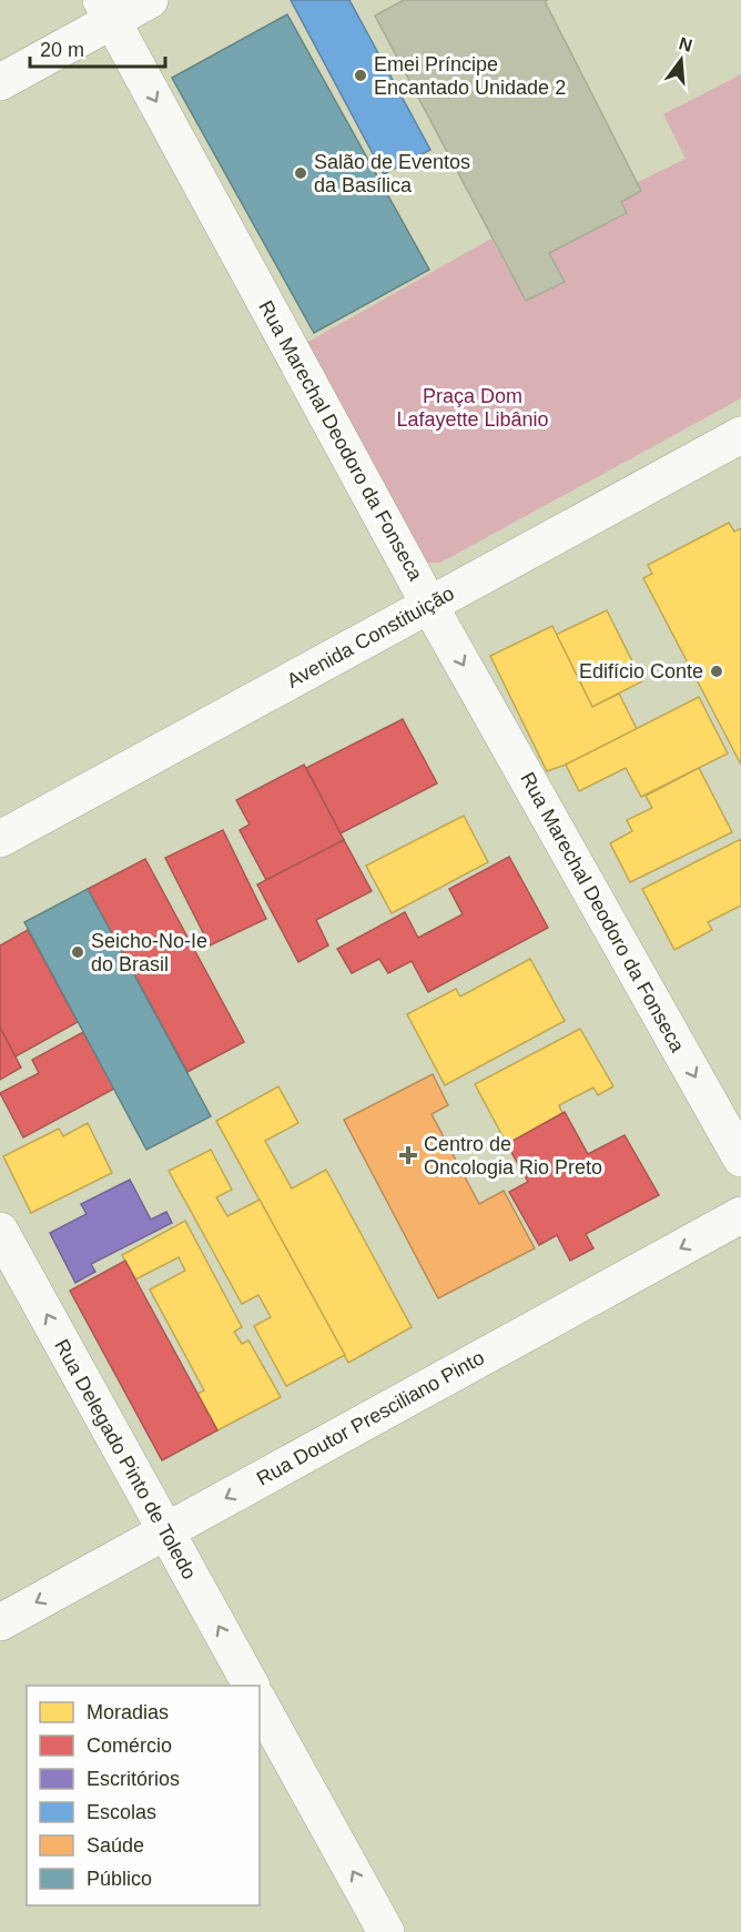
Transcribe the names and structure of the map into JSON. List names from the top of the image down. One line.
{"streets":{"street":["Rua Marechal Deodoro da Fonseca","Avenida Constituição","Rua Doutor Presciliano Pinto","Rua Delegado Pinto de Toledo"]},"crossings":[["Rua Marechal Deodoro da Fonseca","Avenida Constituição"],["Rua Doutor Presciliano Pinto","Rua Delegado Pinto de Toledo"]],"one_way":["Rua Marechal Deodoro da Fonseca","Rua Doutor Presciliano Pinto","Rua Delegado Pinto de Toledo"],"parks":["Praça Dom Lafayette Libânio"],"places":{"other":["Emei Príncipe Encantado Unidade 2","Salão de Eventos da Basílica","Edifício Conte","Seicho-No-Ie do Brasil"],"health":["Centro de Oncologia Rio Preto"]},"legend":["Moradias","Comércio","Escritórios","Escolas","Saúde","Público"],"scale_bar":"20 m","north":"top"}
